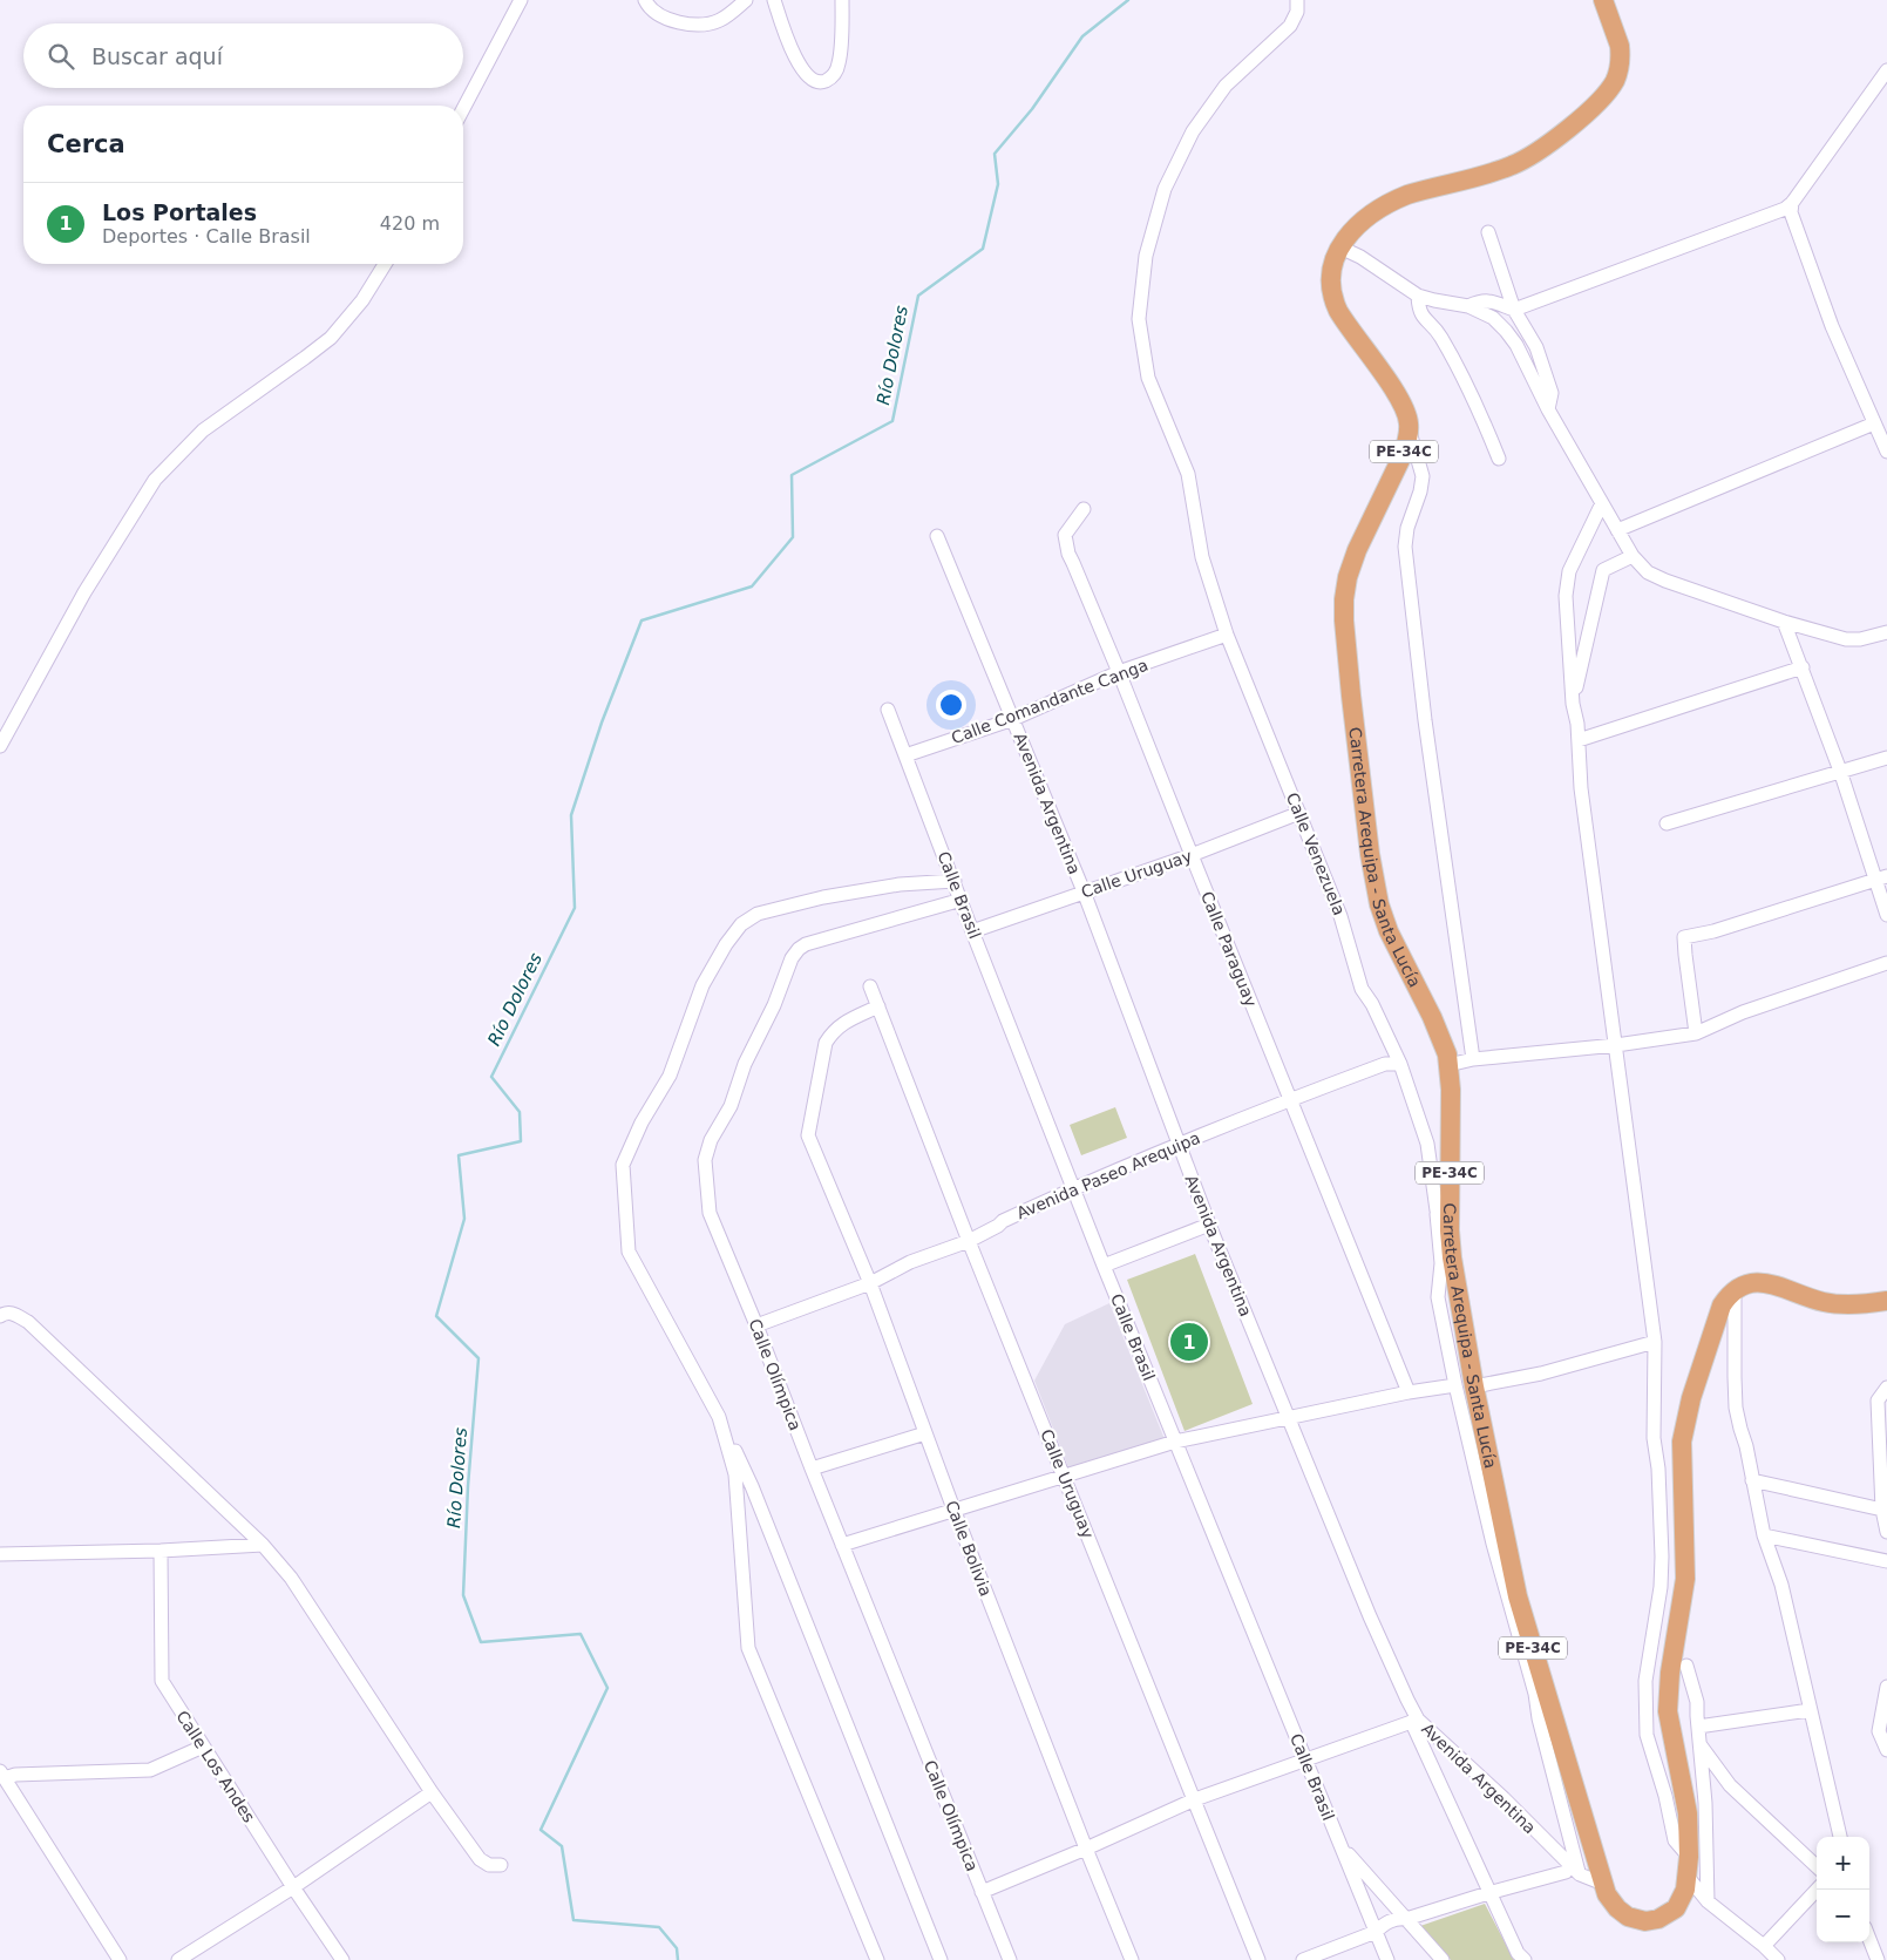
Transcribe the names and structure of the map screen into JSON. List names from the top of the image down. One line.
{"streets":{"main road":["PE-34C","Carretera Arequipa - Santa Lucía"],"street":["Calle Comandante Canga","Avenida Argentina","Calle Venezuela","Calle Uruguay","Calle Brasil","Calle Paraguay","Avenida Paseo Arequipa","Calle Olímpica","Calle Bolivia","Calle Los Andes"]},"crossings":[["Calle Comandante Canga","Avenida Argentina"],["Calle Comandante Canga","Calle Venezuela"],["Calle Comandante Canga","Calle Brasil"],["Calle Comandante Canga","Calle Paraguay"],["Avenida Argentina","Carretera Arequipa - Santa Lucía"],["Avenida Argentina","Calle Uruguay"],["Avenida Argentina","Avenida Paseo Arequipa"],["Calle Venezuela","Carretera Arequipa - Santa Lucía"],["Calle Venezuela","Calle Uruguay"],["Calle Venezuela","Avenida Paseo Arequipa"],["Calle Uruguay","Calle Brasil"],["Calle Uruguay","Calle Paraguay"],["Calle Uruguay","Avenida Paseo Arequipa"],["Calle Uruguay","Calle Bolivia"],["Calle Brasil","Avenida Paseo Arequipa"],["Calle Brasil","Calle Olímpica"],["Calle Paraguay","Avenida Paseo Arequipa"],["Avenida Paseo Arequipa","Calle Olímpica"],["Avenida Paseo Arequipa","Calle Bolivia"]],"water":["Río Dolores"],"page":{"search":"Buscar aquí","heading":"Cerca","list":[{"mark":"1","name":"Los Portales","note":"Deportes · Calle Brasil","value":"420 m"}],"pins":"1","map_buttons":["+","−"]}}
